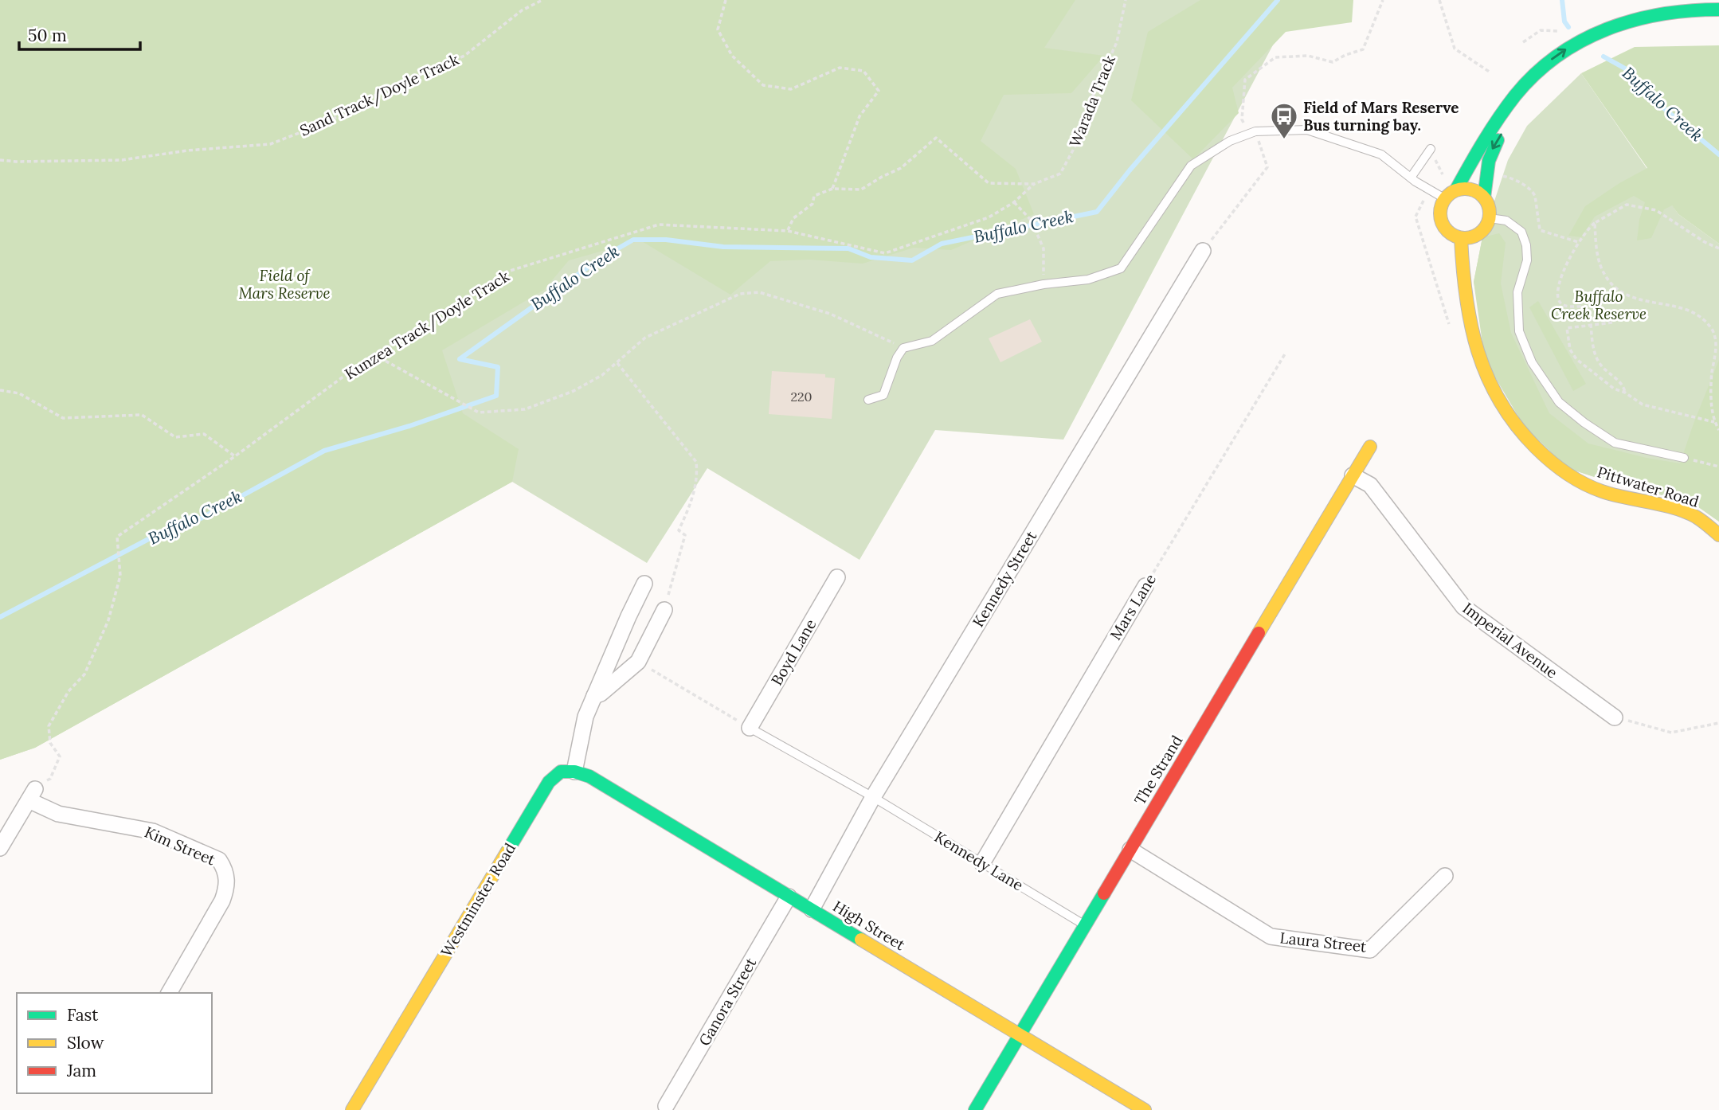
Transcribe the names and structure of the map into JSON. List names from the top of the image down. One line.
{"streets":{"street":["Pittwater Road","Kennedy Street","Mars Lane","Imperial Avenue","Boyd Lane","The Strand","Kim Street","Westminster Road","High Street","Laura Street","Ganora Street"],"lane":["Kennedy Lane"],"path":["Sand Track/Doyle Track","Warada Track","Kunzea Track/Doyle Track"]},"crossings":[["Warada Track","Kunzea Track/Doyle Track"],["Kunzea Track/Doyle Track","Kim Street"],["Kennedy Street","Kennedy Lane"],["Kennedy Street","High Street"],["Mars Lane","Kennedy Lane"],["Imperial Avenue","The Strand"],["The Strand","Kennedy Lane"],["The Strand","High Street"],["The Strand","Laura Street"],["Westminster Road","High Street"],["High Street","Ganora Street"]],"water":["Buffalo Creek"],"parks":["Field of Mars Reserve","Buffalo Creek Reserve"],"places":{"bus stop":["Field of Mars Reserve Bus turning bay."]},"house_numbers":["220"],"legend":["Fast","Slow","Jam"],"scale_bar":"50 m"}
